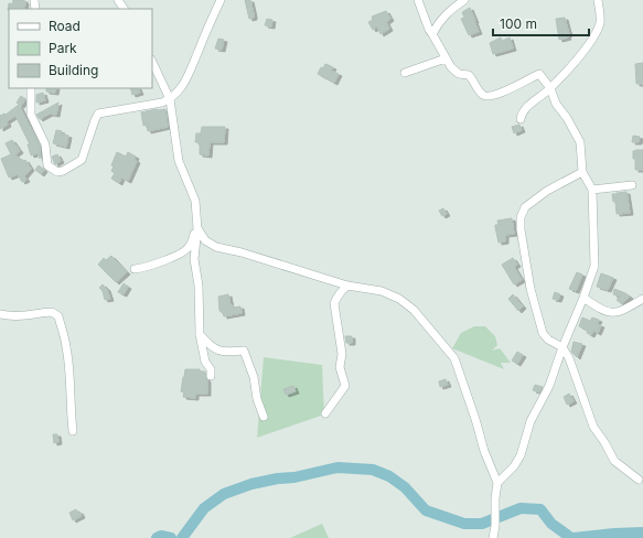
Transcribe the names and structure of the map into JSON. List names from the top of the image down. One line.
{"legend":["Road","Park","Building"],"scale_bar":"100 m"}
